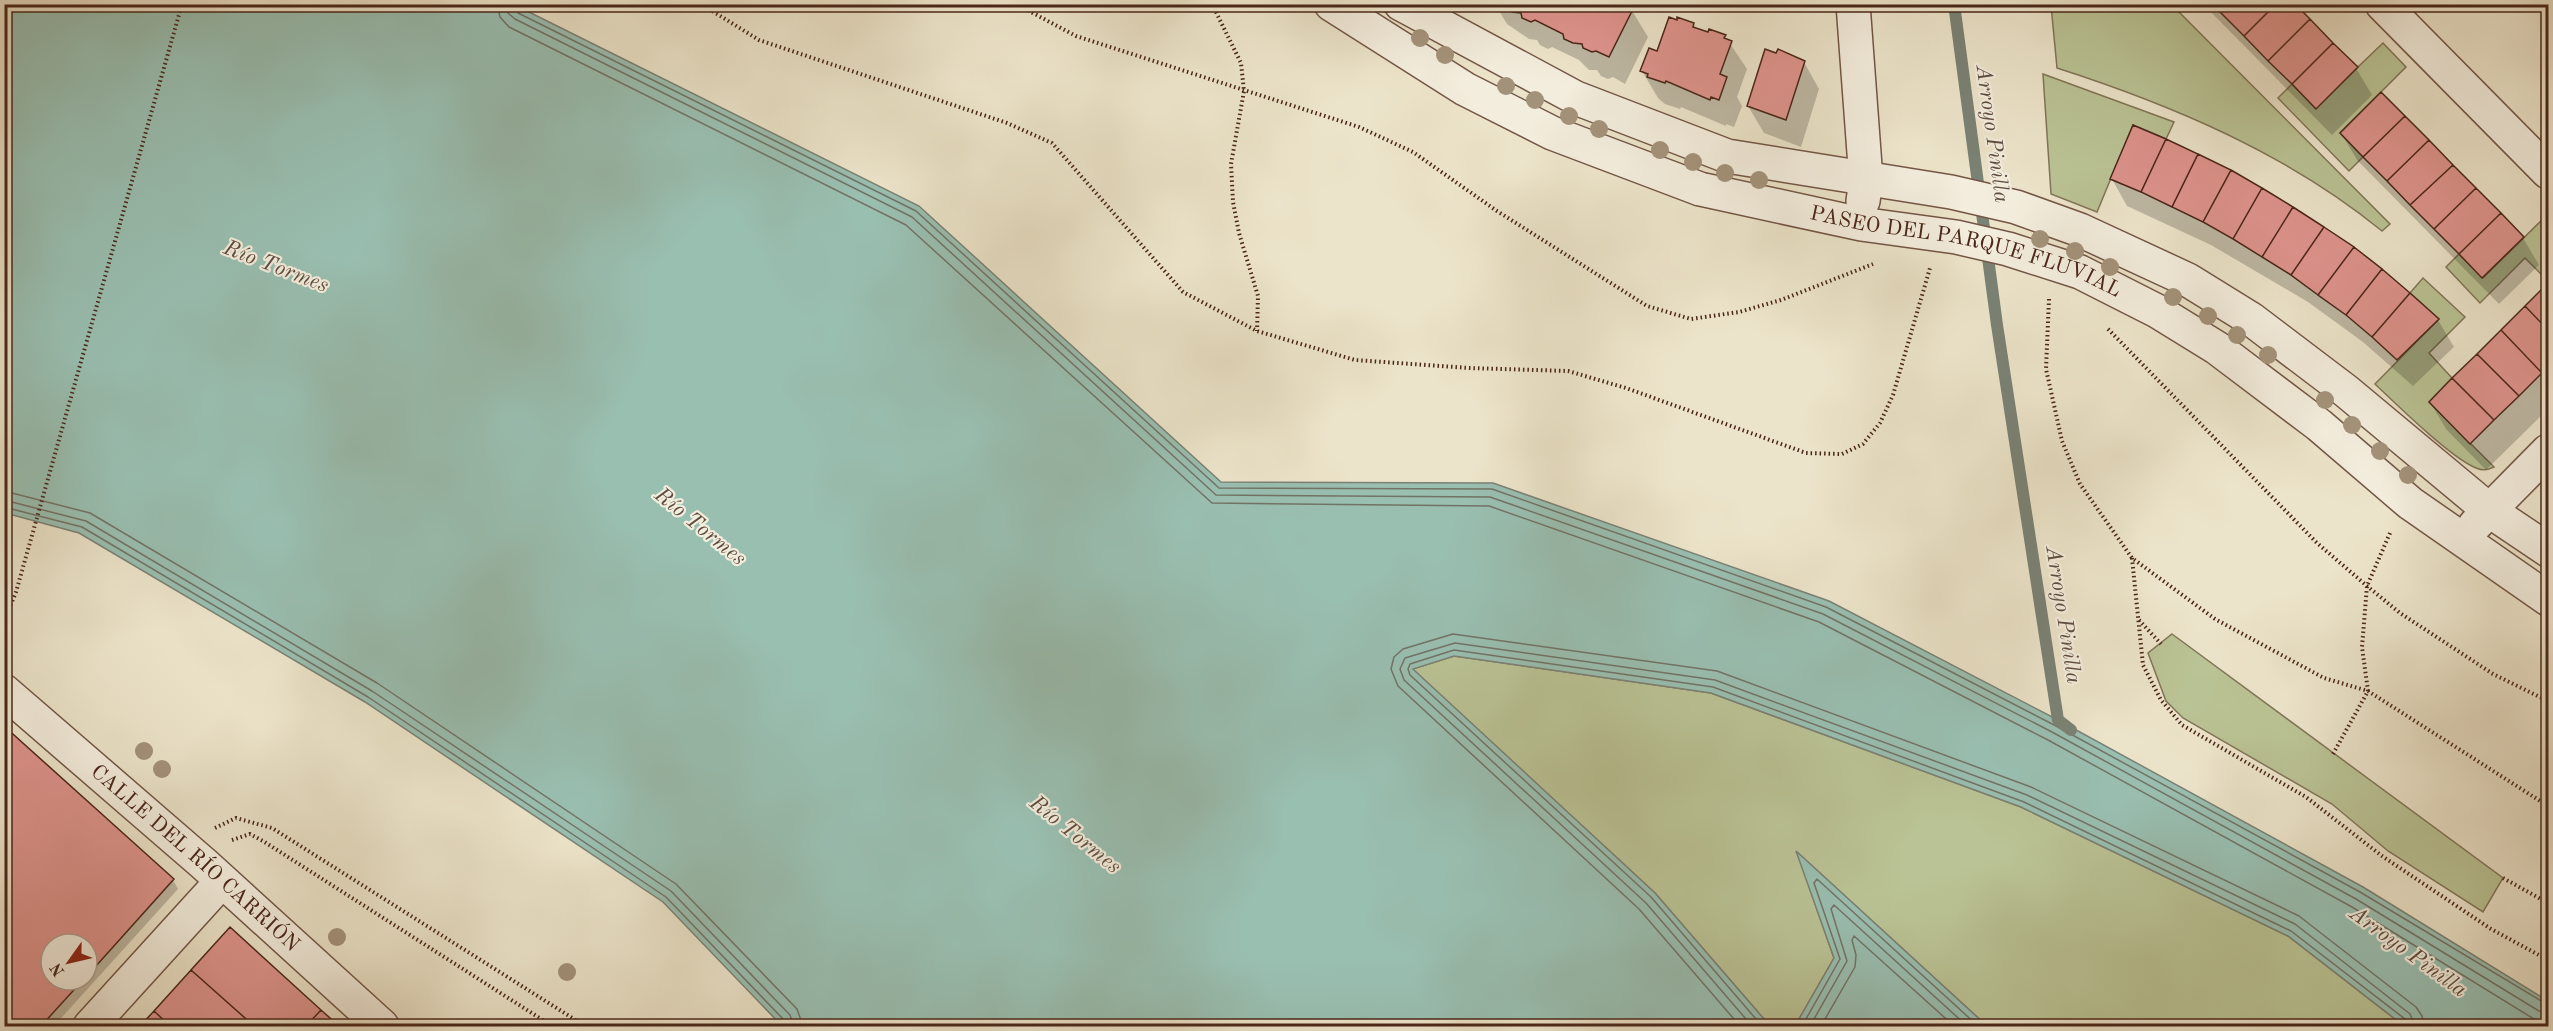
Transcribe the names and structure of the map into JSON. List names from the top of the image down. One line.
{"streets":{"street":["PASEO DEL PARQUE FLUVIAL","CALLE DEL RÍO CARRIÓN"]},"water":["Arroyo Pinilla","Río Tormes"],"north":"bottom left"}
